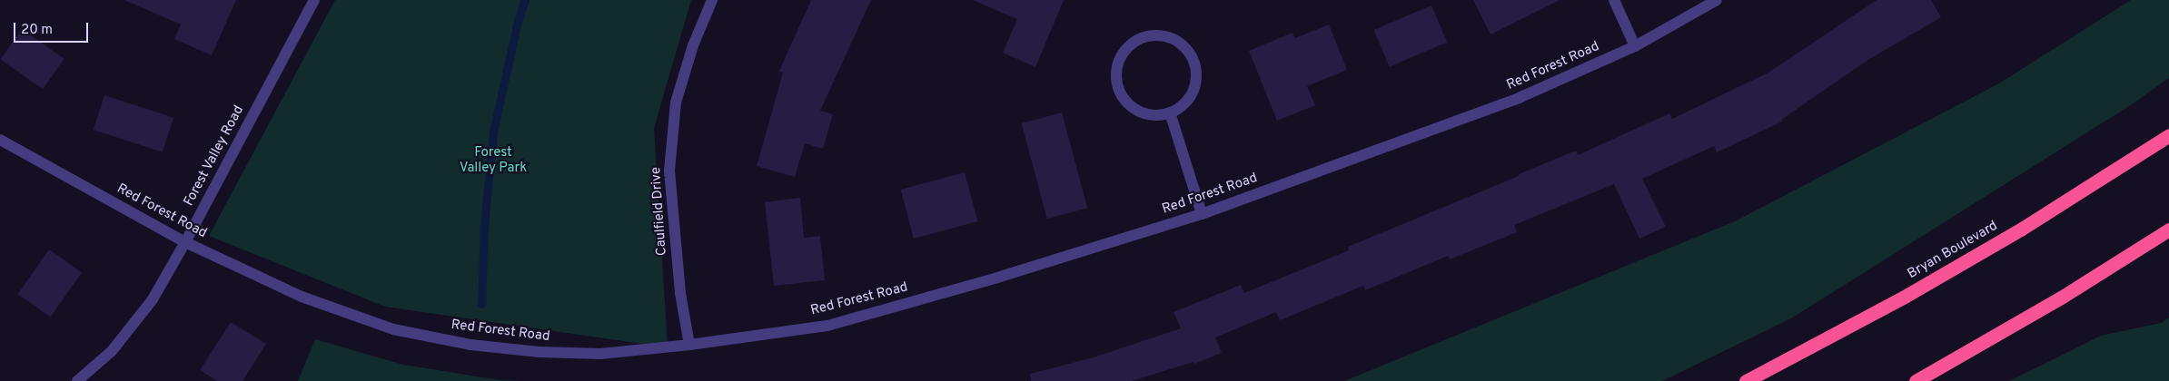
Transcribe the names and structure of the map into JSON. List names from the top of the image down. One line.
{"streets":{"highway":["Bryan Boulevard"],"street":["Red Forest Road","Forest Valley Road","Caulfield Drive"]},"crossings":[["Red Forest Road","Forest Valley Road"],["Red Forest Road","Caulfield Drive"]],"parks":["Forest Valley Park"],"scale_bar":"20 m"}
